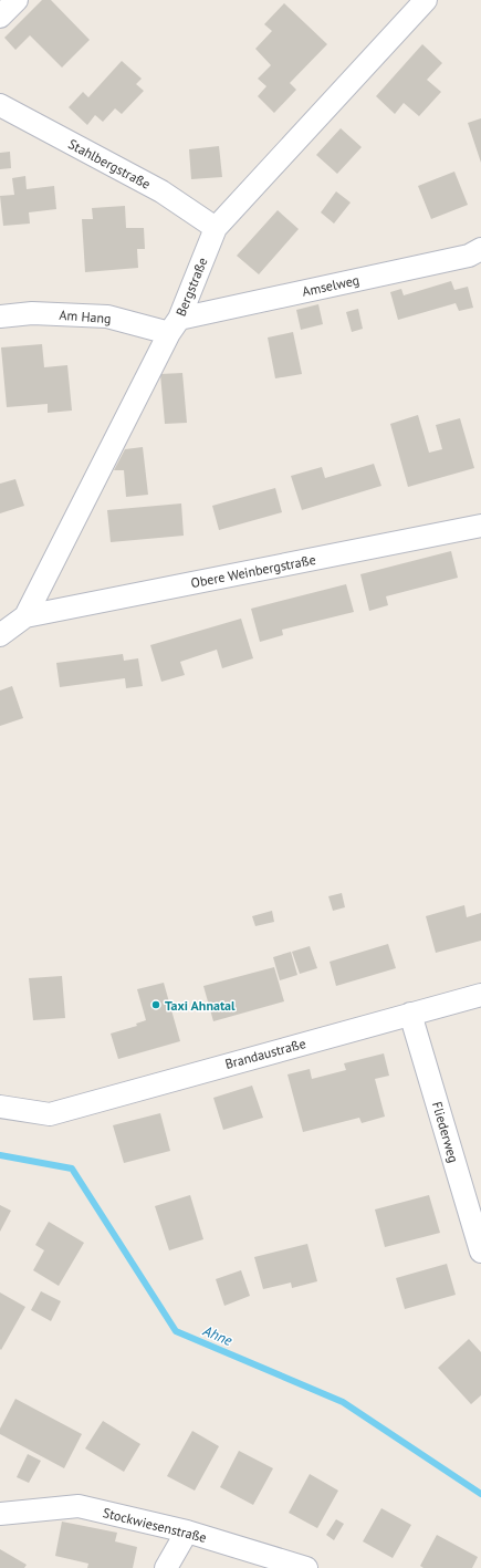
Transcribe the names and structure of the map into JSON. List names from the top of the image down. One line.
{"streets":{"street":["Stahlbergstraße","Amselweg","Bergstraße","Am Hang","Obere Weinbergstraße","Brandaustraße","Fliederweg","Stockwiesenstraße"]},"crossings":[["Stahlbergstraße","Bergstraße"],["Amselweg","Bergstraße"],["Amselweg","Am Hang"],["Bergstraße","Am Hang"],["Bergstraße","Obere Weinbergstraße"],["Brandaustraße","Fliederweg"]],"water":["Ahne"],"places":["Taxi Ahnatal"]}
